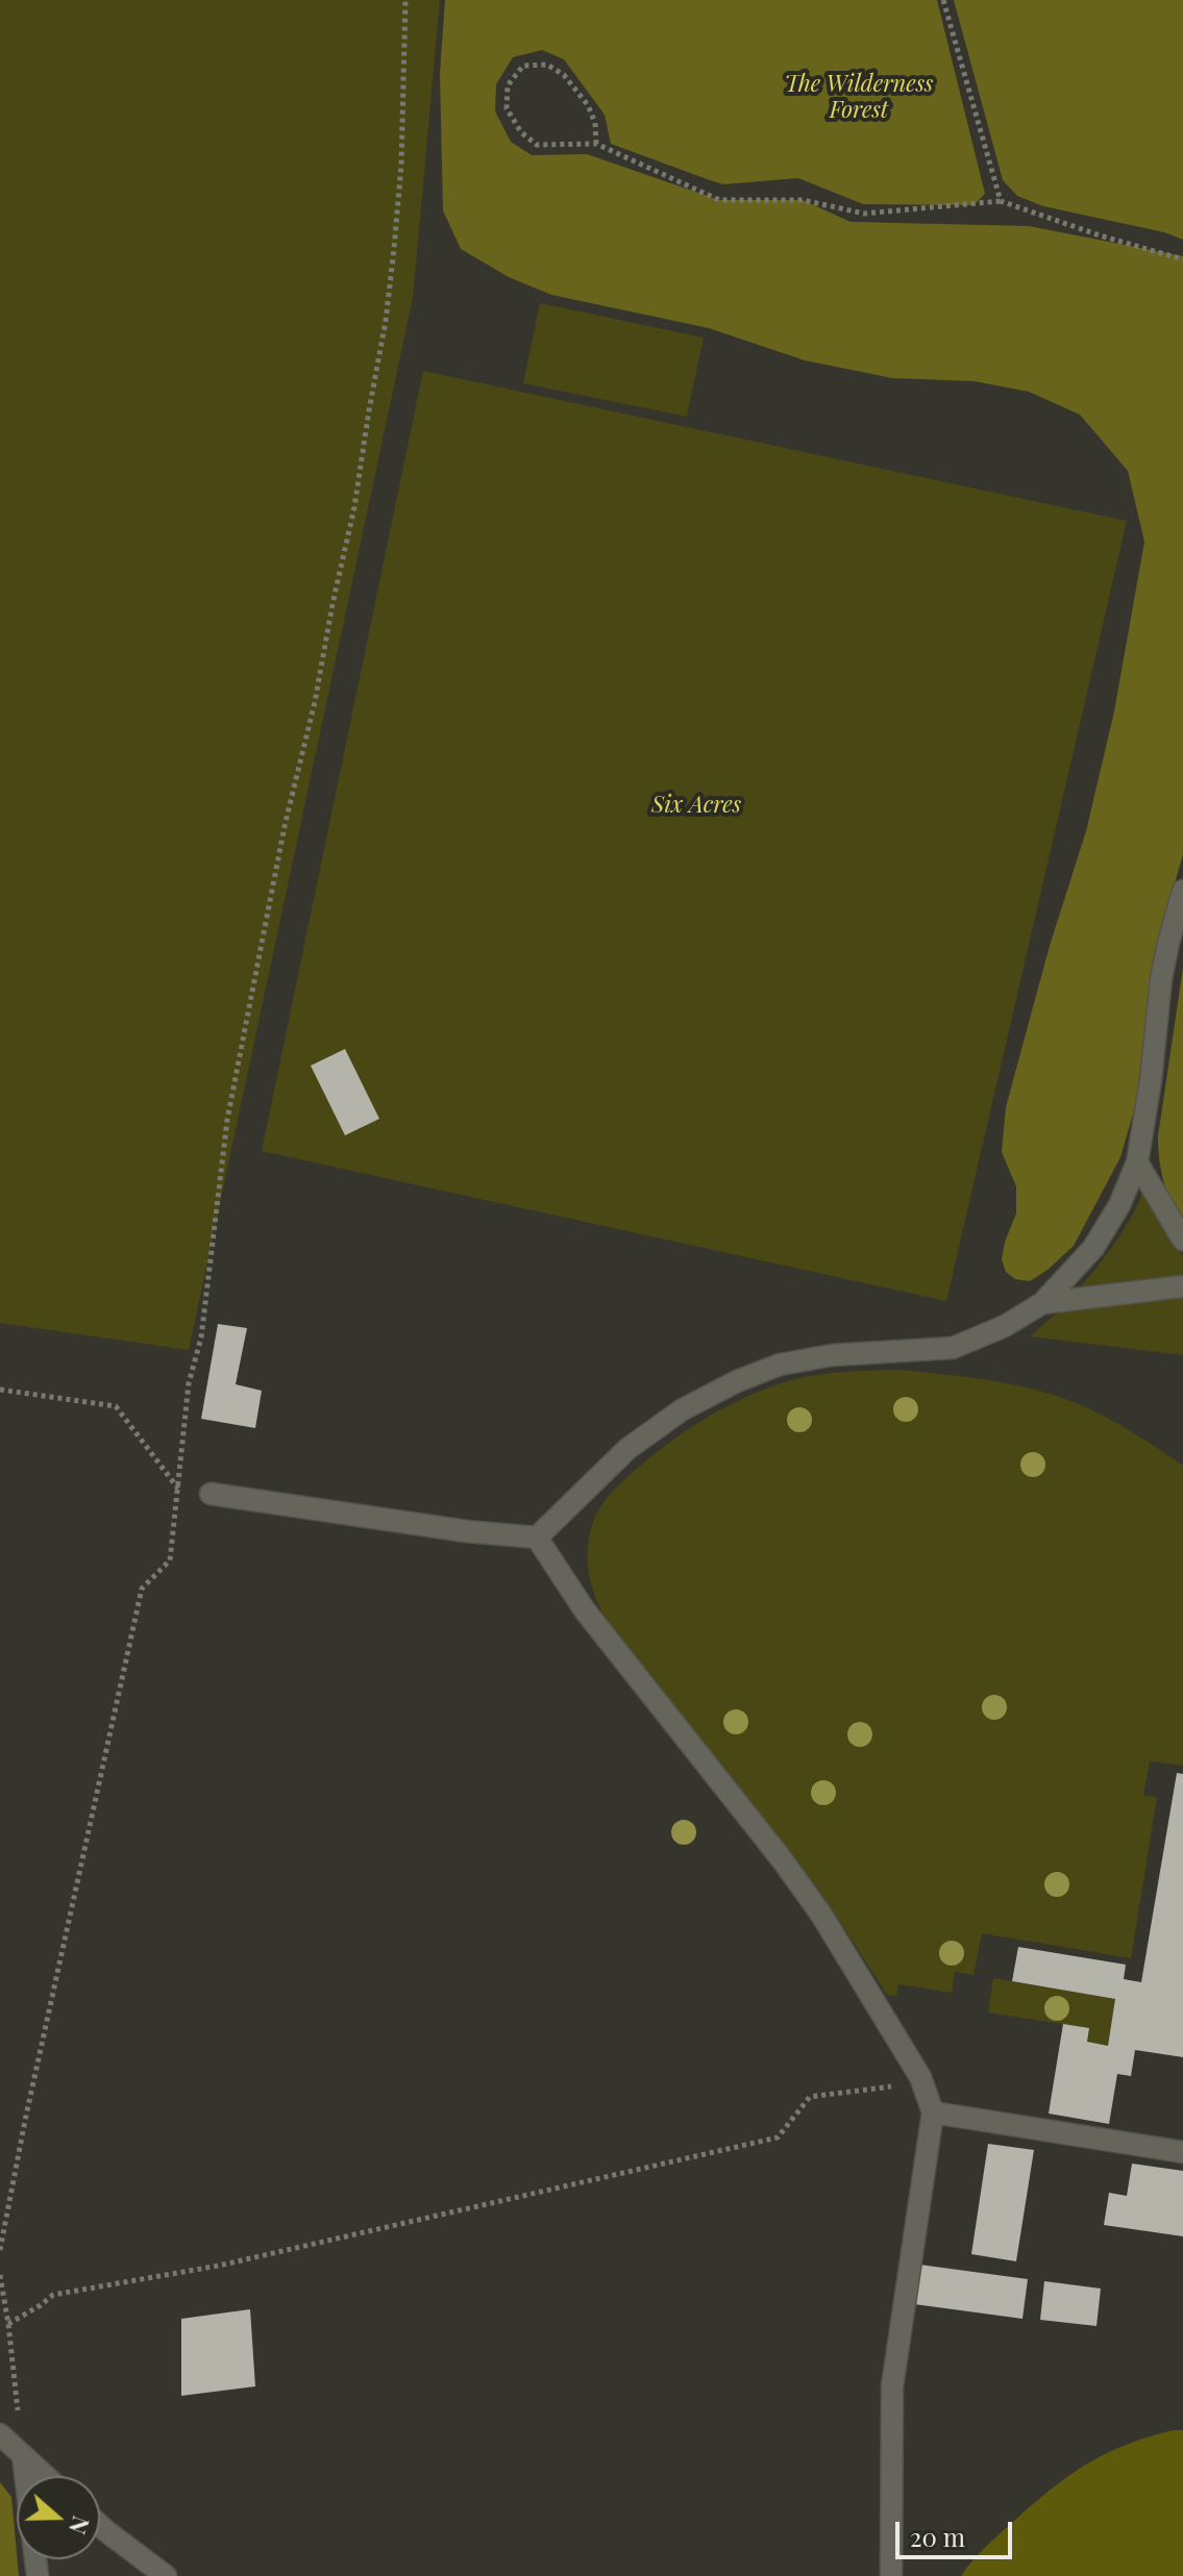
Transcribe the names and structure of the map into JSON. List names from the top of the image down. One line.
{"parks":["The Wilderness Forest","Six Acres"],"scale_bar":"20 m","north":"right"}
